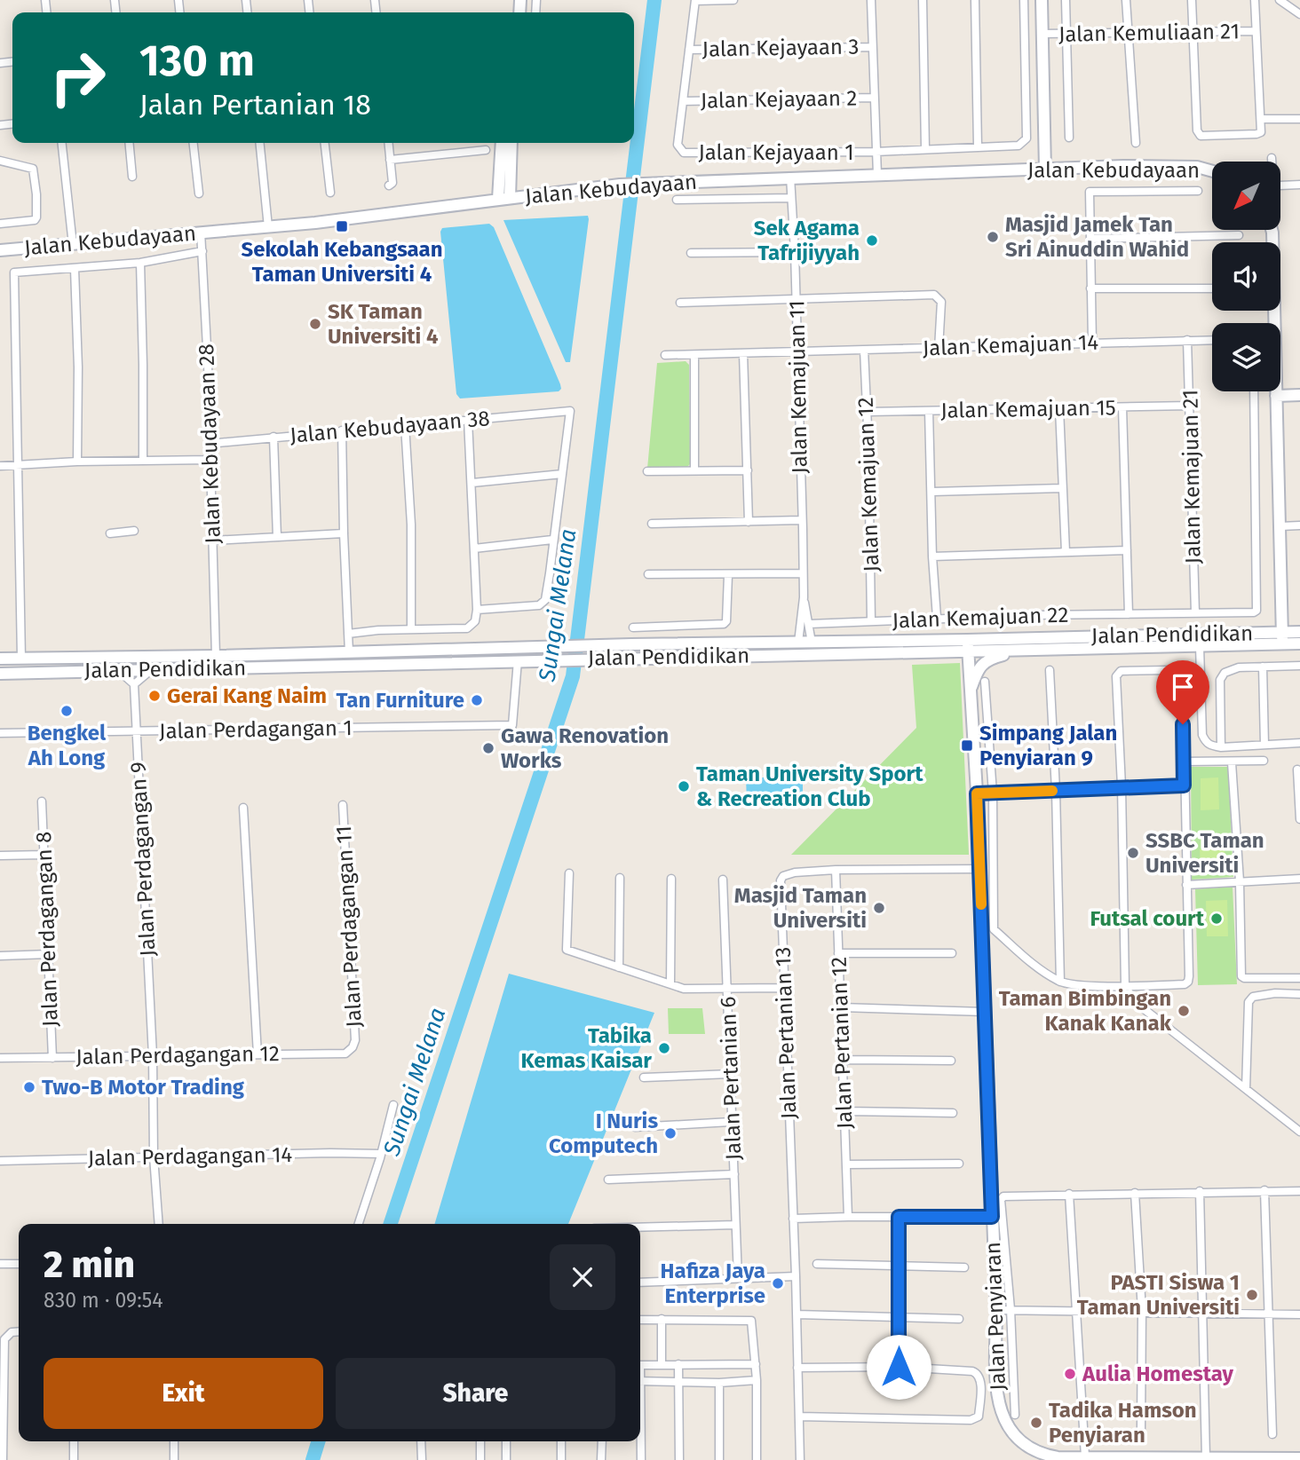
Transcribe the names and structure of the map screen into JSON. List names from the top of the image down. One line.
{"streets":{"street":["Jalan Kemuliaan 21","Jalan Kejayaan 3","Jalan Kejayaan 2","Jalan Kejayaan 1","Jalan Kebudayaan","Jalan Kemajuan 14","Jalan Kemajuan 11","Jalan Kemajuan 15","Jalan Kebudayaan 38","Jalan Kebudayaan 28","Jalan Kemajuan 21","Jalan Kemajuan 12","Jalan Kemajuan 22","Jalan Pendidikan","Jalan Perdagangan 1","Jalan Perdagangan 9","Jalan Perdagangan 11","Jalan Perdagangan 8","Jalan Pertanian 13","Jalan Pertanian 12","Jalan Perdagangan 12","Jalan Pertanian 6","Jalan Perdagangan 14","Jalan Penyiaran"]},"crossings":[["Jalan Kejayaan 3","Jalan Kejayaan 1"],["Jalan Kejayaan 2","Jalan Kejayaan 1"],["Jalan Kebudayaan","Jalan Kemajuan 11"],["Jalan Kebudayaan","Jalan Kebudayaan 28"],["Jalan Kemajuan 14","Jalan Kemajuan 11"],["Jalan Kemajuan 14","Jalan Kemajuan 21"],["Jalan Kemajuan 14","Jalan Kemajuan 12"],["Jalan Kemajuan 11","Jalan Kemajuan 22"],["Jalan Kemajuan 11","Jalan Pendidikan"],["Jalan Kemajuan 15","Jalan Kemajuan 21"],["Jalan Kemajuan 15","Jalan Kemajuan 12"],["Jalan Kebudayaan 38","Jalan Kebudayaan 28"],["Jalan Kebudayaan 28","Jalan Pendidikan"],["Jalan Kemajuan 21","Jalan Kemajuan 22"],["Jalan Kemajuan 12","Jalan Kemajuan 22"],["Jalan Pendidikan","Jalan Perdagangan 1"],["Jalan Pendidikan","Jalan Penyiaran"],["Jalan Perdagangan 1","Jalan Perdagangan 9"],["Jalan Perdagangan 9","Jalan Perdagangan 12"],["Jalan Perdagangan 9","Jalan Perdagangan 14"],["Jalan Perdagangan 11","Jalan Perdagangan 12"],["Jalan Perdagangan 8","Jalan Perdagangan 12"],["Jalan Pertanian 13","Jalan Pertanian 12"],["Jalan Pertanian 13","Jalan Penyiaran"]],"water":["Sungai Melana"],"places":{"transit":["Sekolah Kebangsaan Taman Universiti 4","Simpang Jalan Penyiaran 9"],"other":["Masjid Jamek Tan Sri Ainuddin Wahid","Sek Agama Tafrijiyyah","SK Taman Universiti 4","Gerai Kang Naim","Tan Furniture","Bengkel Ah Long","Gawa Renovation Works","Taman University Sport & Recreation Club","SSBC Taman Universiti","Masjid Taman Universiti","Futsal court","Taman Bimbingan Kanak Kanak","Tabika Kemas Kaisar","Two-B Motor Trading","I Nuris Computech","Hafiza Jaya Enterprise","PASTI Siswa 1 Taman Universiti","Aulia Homestay","Tadika Hamson Penyiaran"]},"north":"bottom left","page":{"turn":["130 m","Jalan Pertanian 18"],"heading":["2 min","830 m · 09:54"],"buttons":["Exit","Share"]}}
